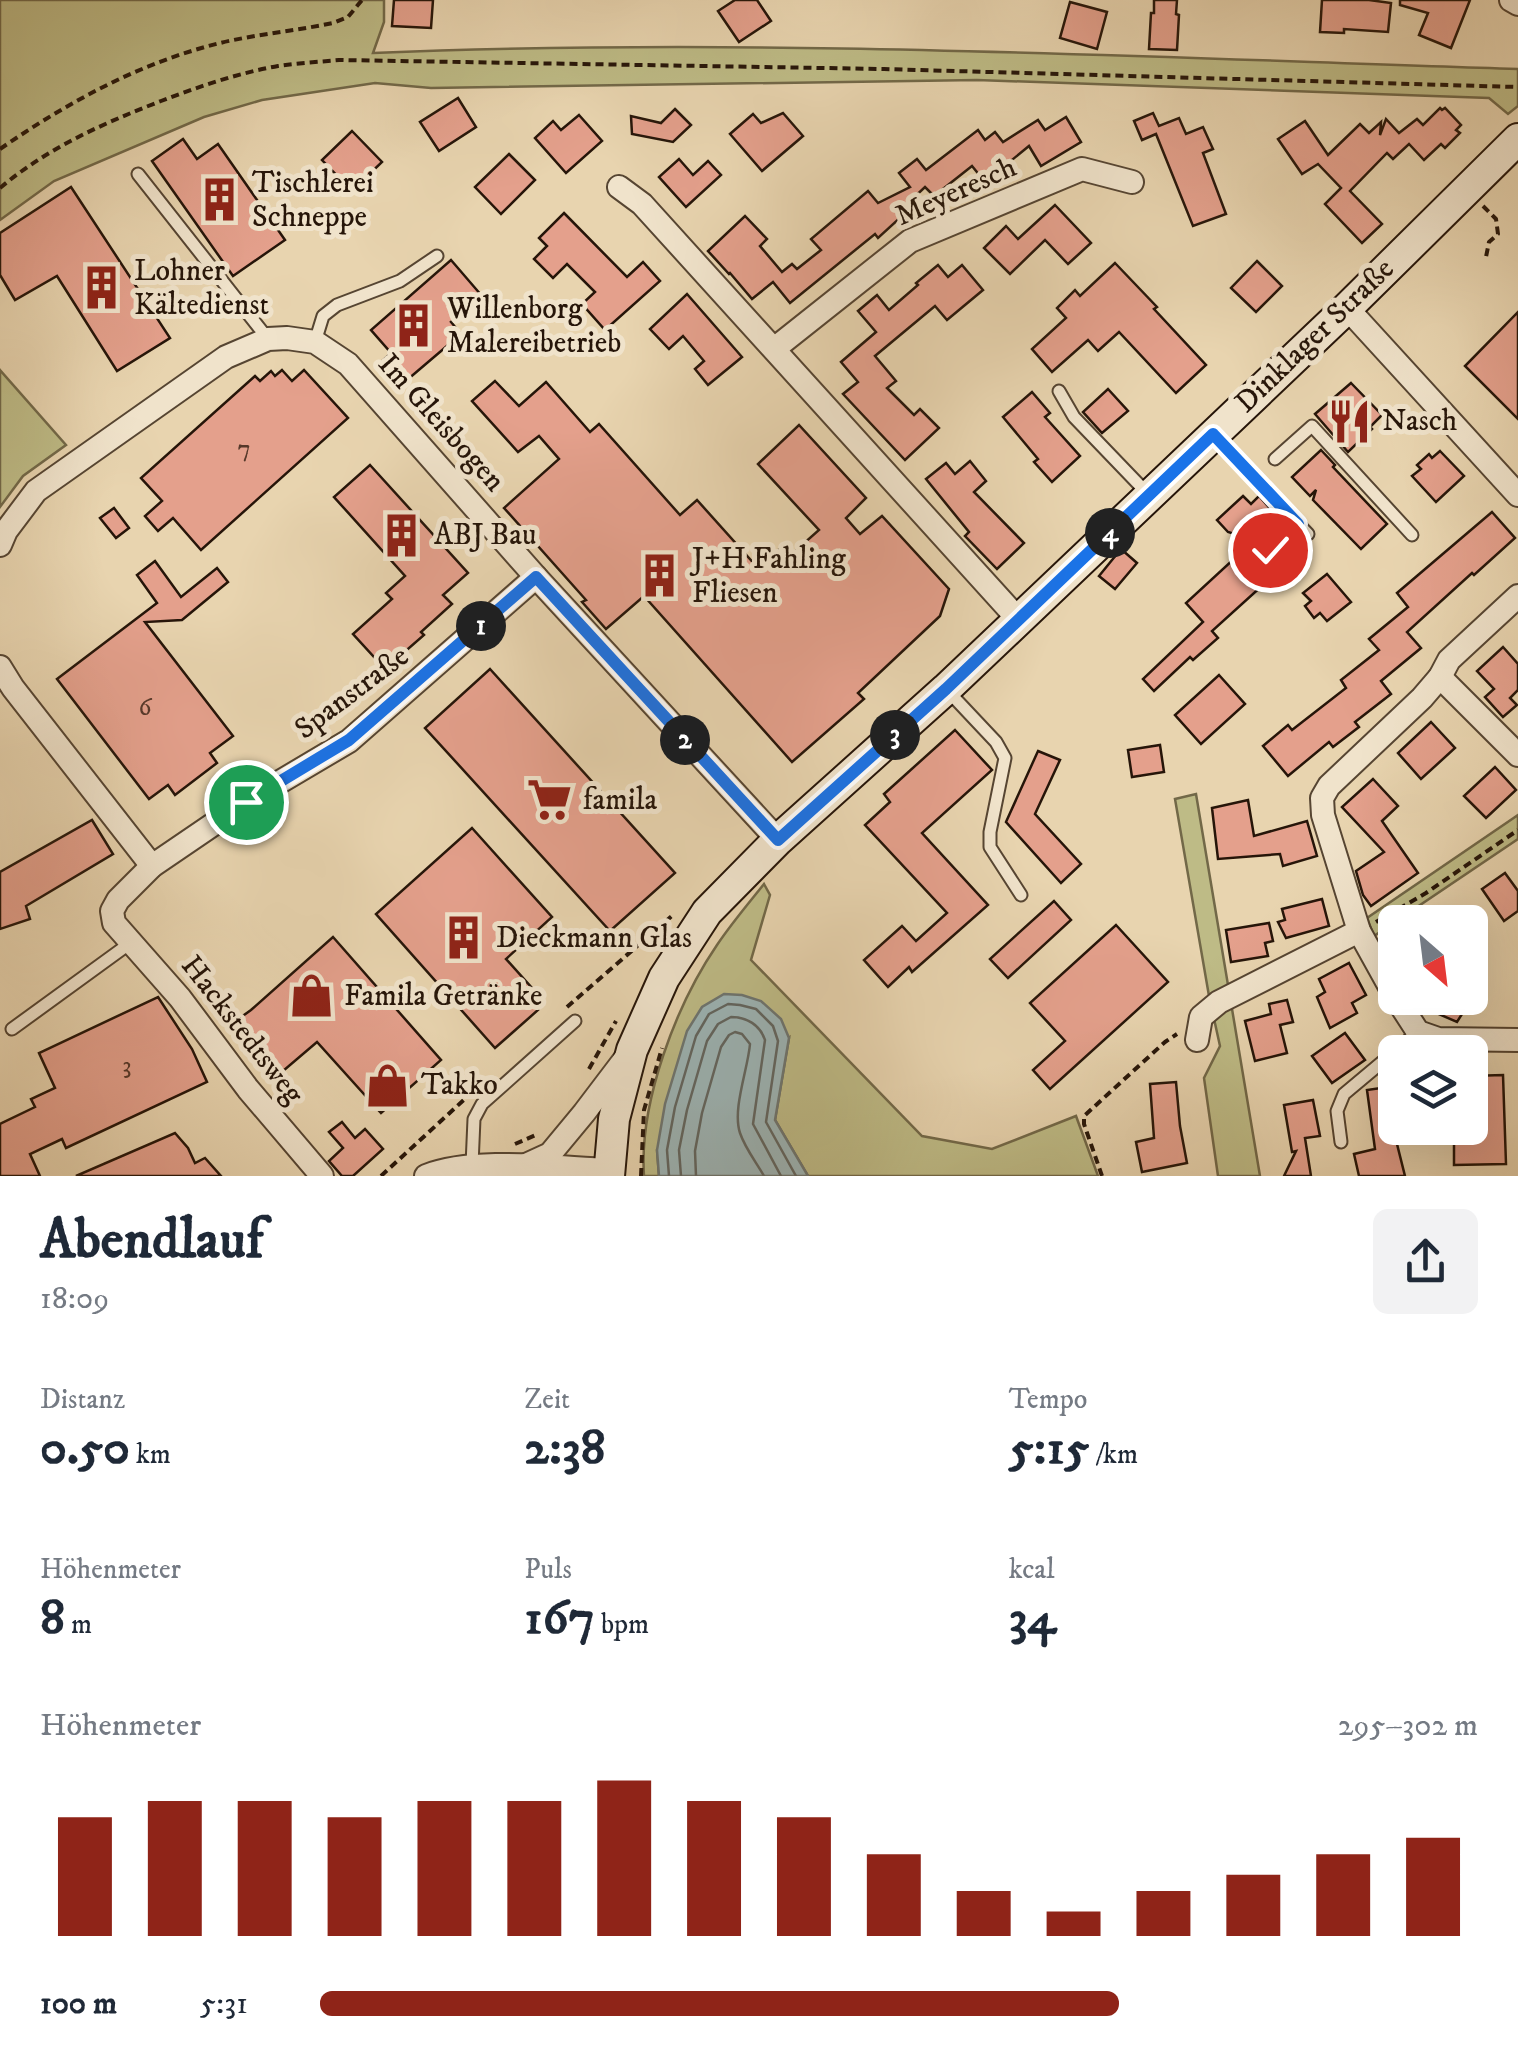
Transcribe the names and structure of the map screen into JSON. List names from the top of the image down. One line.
{"streets":{"main road":["Dinklager Straße"],"street":["Meyeresch","Im Gleisbogen","Spanstraße","Hackstedtsweg"]},"crossings":[["Dinklager Straße","Im Gleisbogen"],["Im Gleisbogen","Spanstraße"],["Spanstraße","Hackstedtsweg"]],"places":{"building":["Tischlerei Schneppe","Lohner Kältedienst","Willenborg Malereibetrieb","ABJ Bau","J+H Fahling Fliesen","Dieckmann Glas"],"restaurant":["Nasch"],"supermarket":["famila"],"shop":["Famila Getränke","Takko"]},"house_numbers":["7","6","3"],"north":"bottom right","page":{"pins":["4","1","3","2"],"heading":["Abendlauf","18:09"],"stats":[["Distanz","0.50 km"],["Zeit","2:38"],["Tempo","5:15 /km"],["Höhenmeter","8 m"],["Puls","167 bpm"],["kcal","34"]],"chart":["Höhenmeter","295–302 m"],"list":[{"name":"100 m","note":"5:31"}]}}
